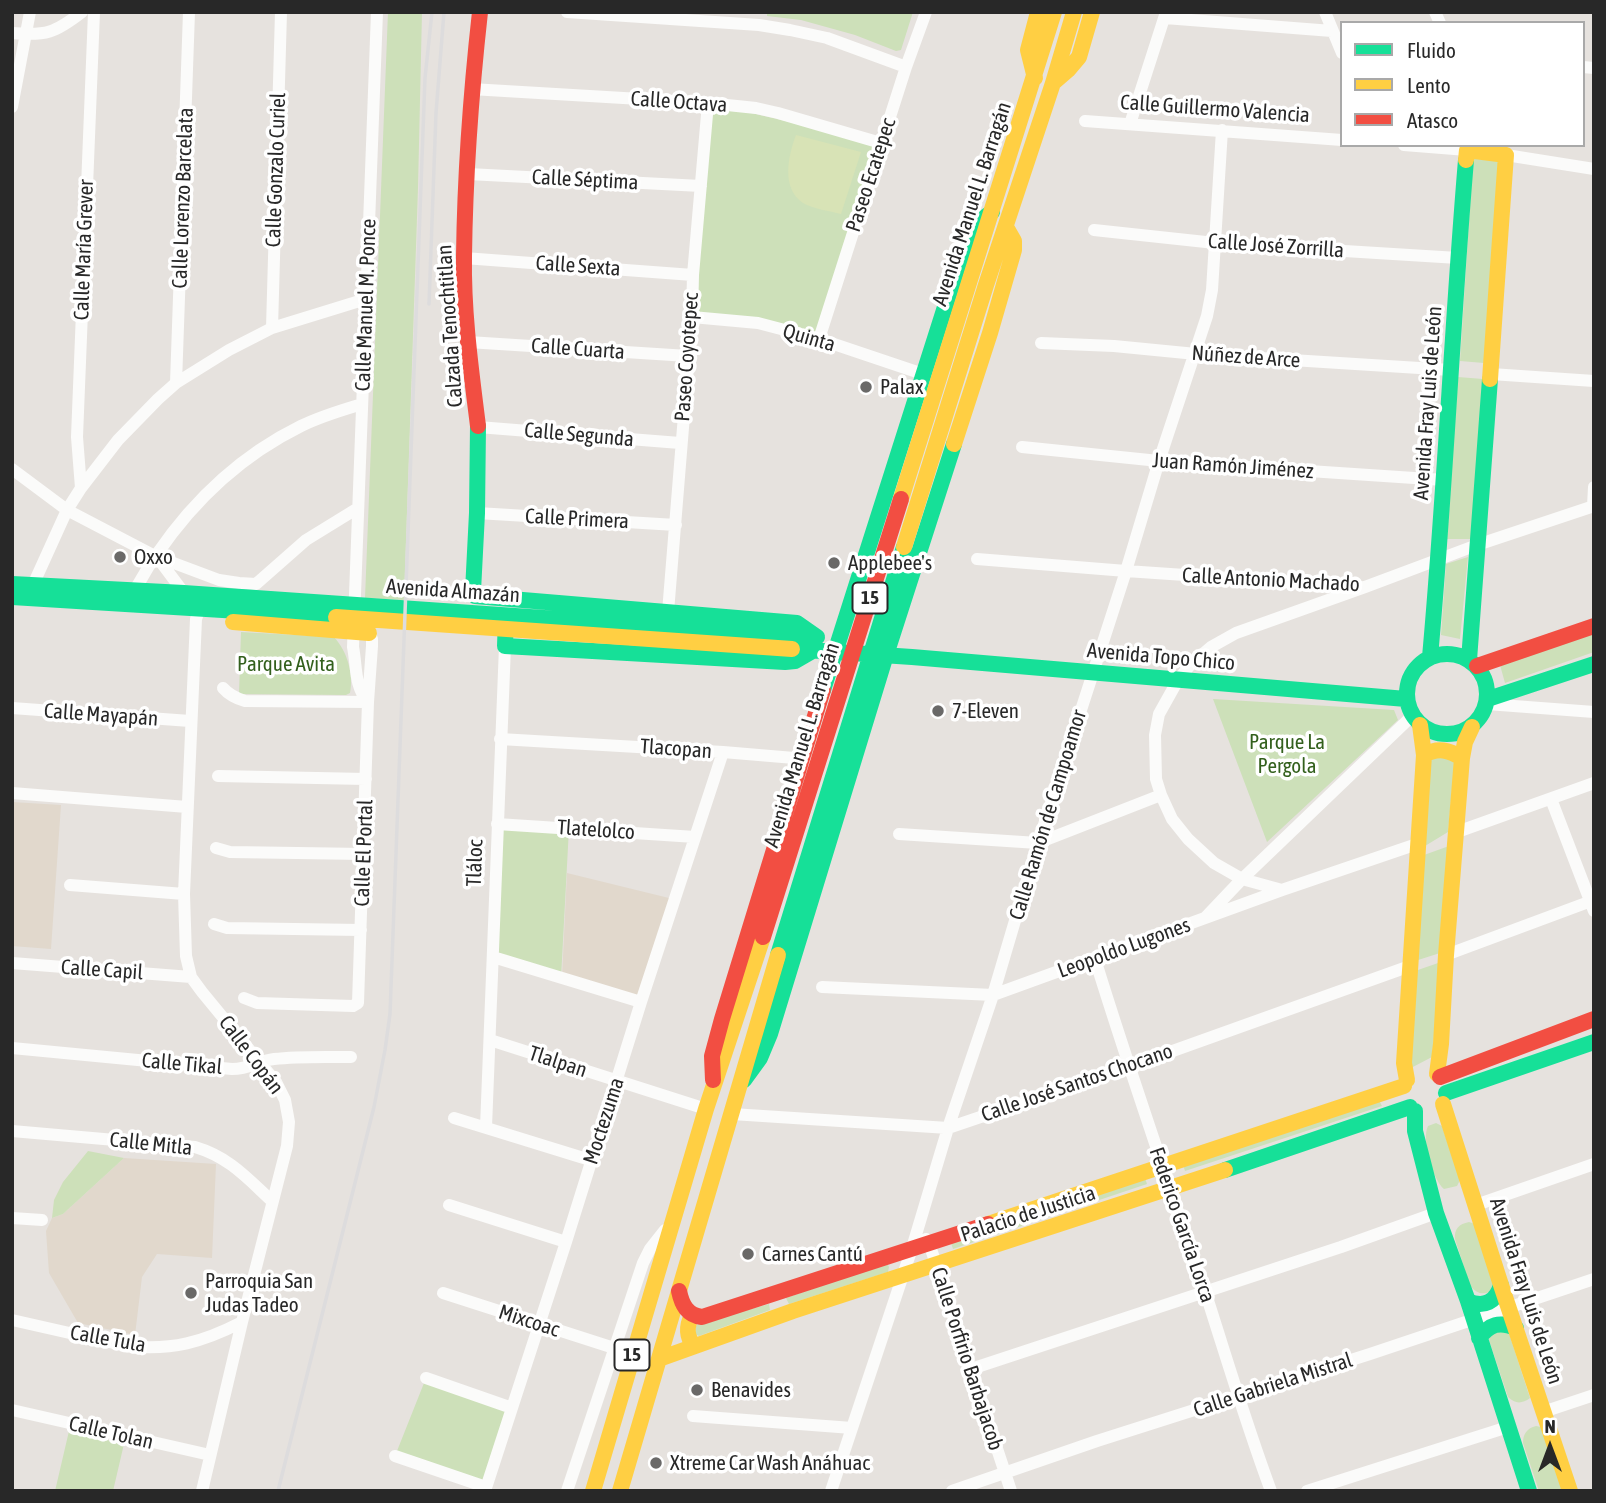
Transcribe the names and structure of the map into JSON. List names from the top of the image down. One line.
{"streets":{"main road":["Avenida Manuel L. Barragán","Calzada Tenochtitlan","Avenida Fray Luis de León","Avenida Almazán","15","Avenida Topo Chico","Tláloc","Palacio de Justicia"],"street":["Calle Octava","Calle Guillermo Valencia","Calle Gonzalo Curiel","Paseo Ecatepec","Calle Séptima","Calle Lorenzo Barcelata","Calle José Zorrilla","Calle María Grever","Calle Sexta","Calle Manuel M. Ponce","Quinta","Calle Cuarta","Paseo Coyotepec","Núñez de Arce","Calle Segunda","Juan Ramón Jiménez","Calle Primera","Calle Antonio Machado","Calle Mayapán","Tlacopan","Calle Ramón de Campoamor","Tlatelolco","Calle El Portal","Leopoldo Lugones","Calle Capil","Calle Copán","Tlalpan","Calle Tikal","Calle José Santos Chocano","Moctezuma","Calle Mitla","Federico García Lorca","Mixcoac","Calle Tula","Calle Porfirio Barbajacob","Calle Gabriela Mistral","Calle Tolan"]},"crossings":[["Calle Octava","Paseo Ecatepec"],["Calle Octava","Calzada Tenochtitlan"],["Calle Octava","Paseo Coyotepec"],["Calle Guillermo Valencia","Calle Ramón de Campoamor"],["Paseo Ecatepec","Quinta"],["Calle Séptima","Calzada Tenochtitlan"],["Calle Séptima","Paseo Coyotepec"],["Avenida Manuel L. Barragán","Tlalpan"],["Avenida Manuel L. Barragán","Calle José Santos Chocano"],["Avenida Manuel L. Barragán","Palacio de Justicia"],["Calle José Zorrilla","Avenida Fray Luis de León"],["Calle José Zorrilla","Calle Ramón de Campoamor"],["Calle Sexta","Calzada Tenochtitlan"],["Calle Sexta","Paseo Coyotepec"],["Calle Manuel M. Ponce","Calle El Portal"],["Calzada Tenochtitlan","Calle Cuarta"],["Calzada Tenochtitlan","Calle Segunda"],["Calzada Tenochtitlan","Calle Primera"],["Calzada Tenochtitlan","Tláloc"],["Quinta","Paseo Coyotepec"],["Calle Cuarta","Paseo Coyotepec"],["Paseo Coyotepec","Calle Segunda"],["Paseo Coyotepec","Calle Primera"],["Núñez de Arce","Avenida Fray Luis de León"],["Núñez de Arce","Calle Ramón de Campoamor"],["Avenida Fray Luis de León","Juan Ramón Jiménez"],["Avenida Fray Luis de León","Calle Antonio Machado"],["Avenida Fray Luis de León","Avenida Topo Chico"],["Avenida Fray Luis de León","Palacio de Justicia"],["Avenida Fray Luis de León","Calle Gabriela Mistral"],["Juan Ramón Jiménez","Calle Ramón de Campoamor"],["Calle Antonio Machado","Calle Ramón de Campoamor"],["Avenida Almazán","Avenida Topo Chico"],["Avenida Almazán","Calle Copán"],["Avenida Topo Chico","Calle Ramón de Campoamor"],["Calle Mayapán","Calle Copán"],["Tlacopan","Tláloc"],["Tlacopan","Moctezuma"],["Calle Ramón de Campoamor","Leopoldo Lugones"],["Calle Ramón de Campoamor","Calle José Santos Chocano"],["Calle Ramón de Campoamor","Palacio de Justicia"],["Calle Ramón de Campoamor","Calle Porfirio Barbajacob"],["Tlatelolco","Tláloc"],["Tlatelolco","Moctezuma"],["Tláloc","Tlalpan"],["Leopoldo Lugones","Federico García Lorca"],["Calle Capil","Calle Copán"],["Calle Copán","Calle Tikal"],["Calle Copán","Calle Mitla"],["Calle Copán","Calle Tula"],["Calle Copán","Calle Tolan"],["Tlalpan","Moctezuma"],["Calle José Santos Chocano","Federico García Lorca"],["Moctezuma","Mixcoac"],["Palacio de Justicia","Federico García Lorca"],["Palacio de Justicia","Calle Porfirio Barbajacob"],["Federico García Lorca","Calle Gabriela Mistral"],["Calle Porfirio Barbajacob","Calle Gabriela Mistral"]],"parks":["Parque Avita","Parque La Pergola"],"places":["Palax","Oxxo","Applebee's","7-Eleven","Carnes Cantú","Parroquia San Judas Tadeo","Benavides","Xtreme Car Wash Anáhuac"],"legend":["Fluido","Lento","Atasco"],"north":"top"}
